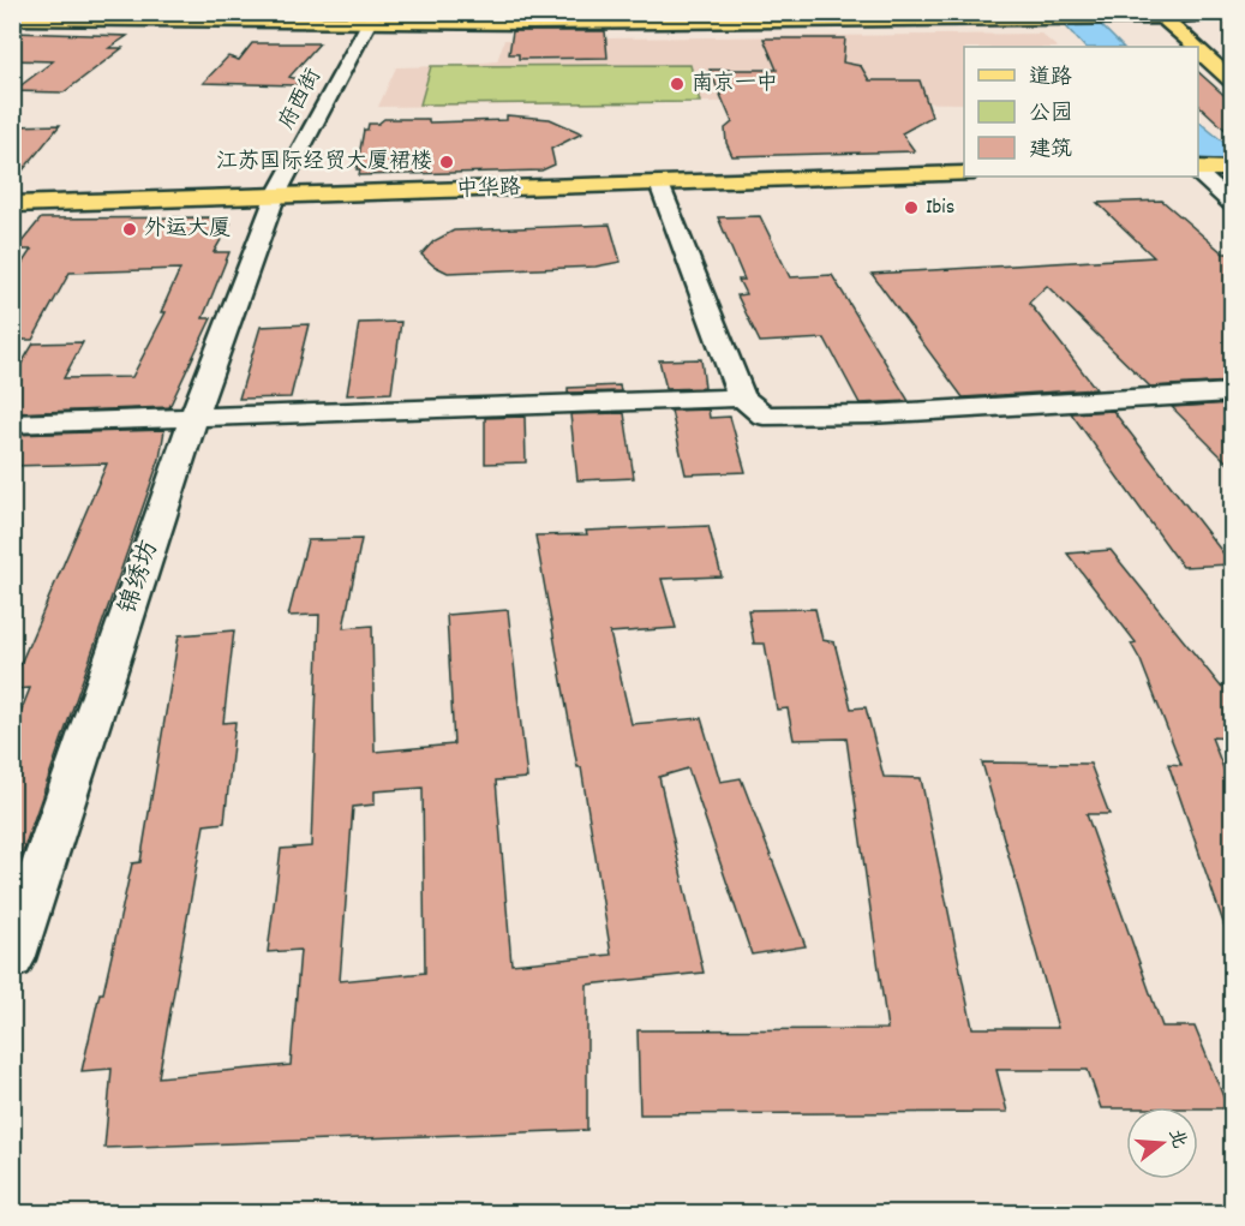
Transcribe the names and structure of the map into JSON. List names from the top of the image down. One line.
{"streets":{"main road":["中华路"],"street":["府西街","锦绣坊"]},"crossings":[["府西街","中华路"],["府西街","锦绣坊"],["中华路","锦绣坊"]],"places":["南京一中","江苏国际经贸大厦裙楼","Ibis","外运大厦"],"legend":["道路","公园","建筑"],"north":"right"}
